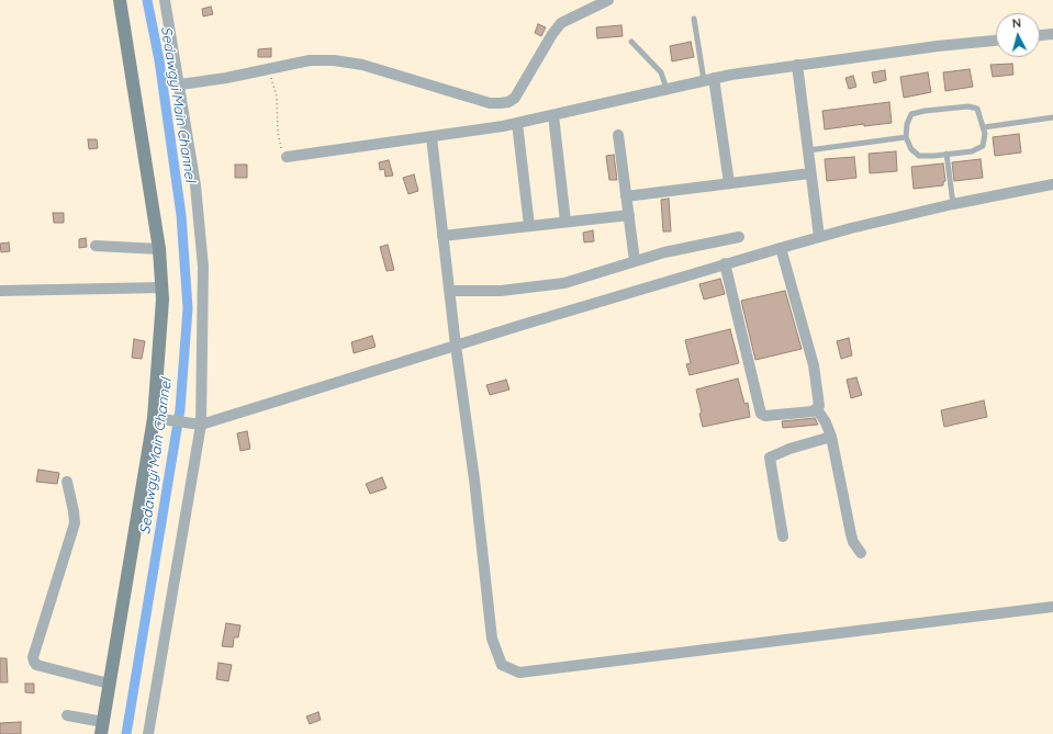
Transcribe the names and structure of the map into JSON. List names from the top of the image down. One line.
{"water":["Sedawgyi Main Channel"],"north":"top"}
